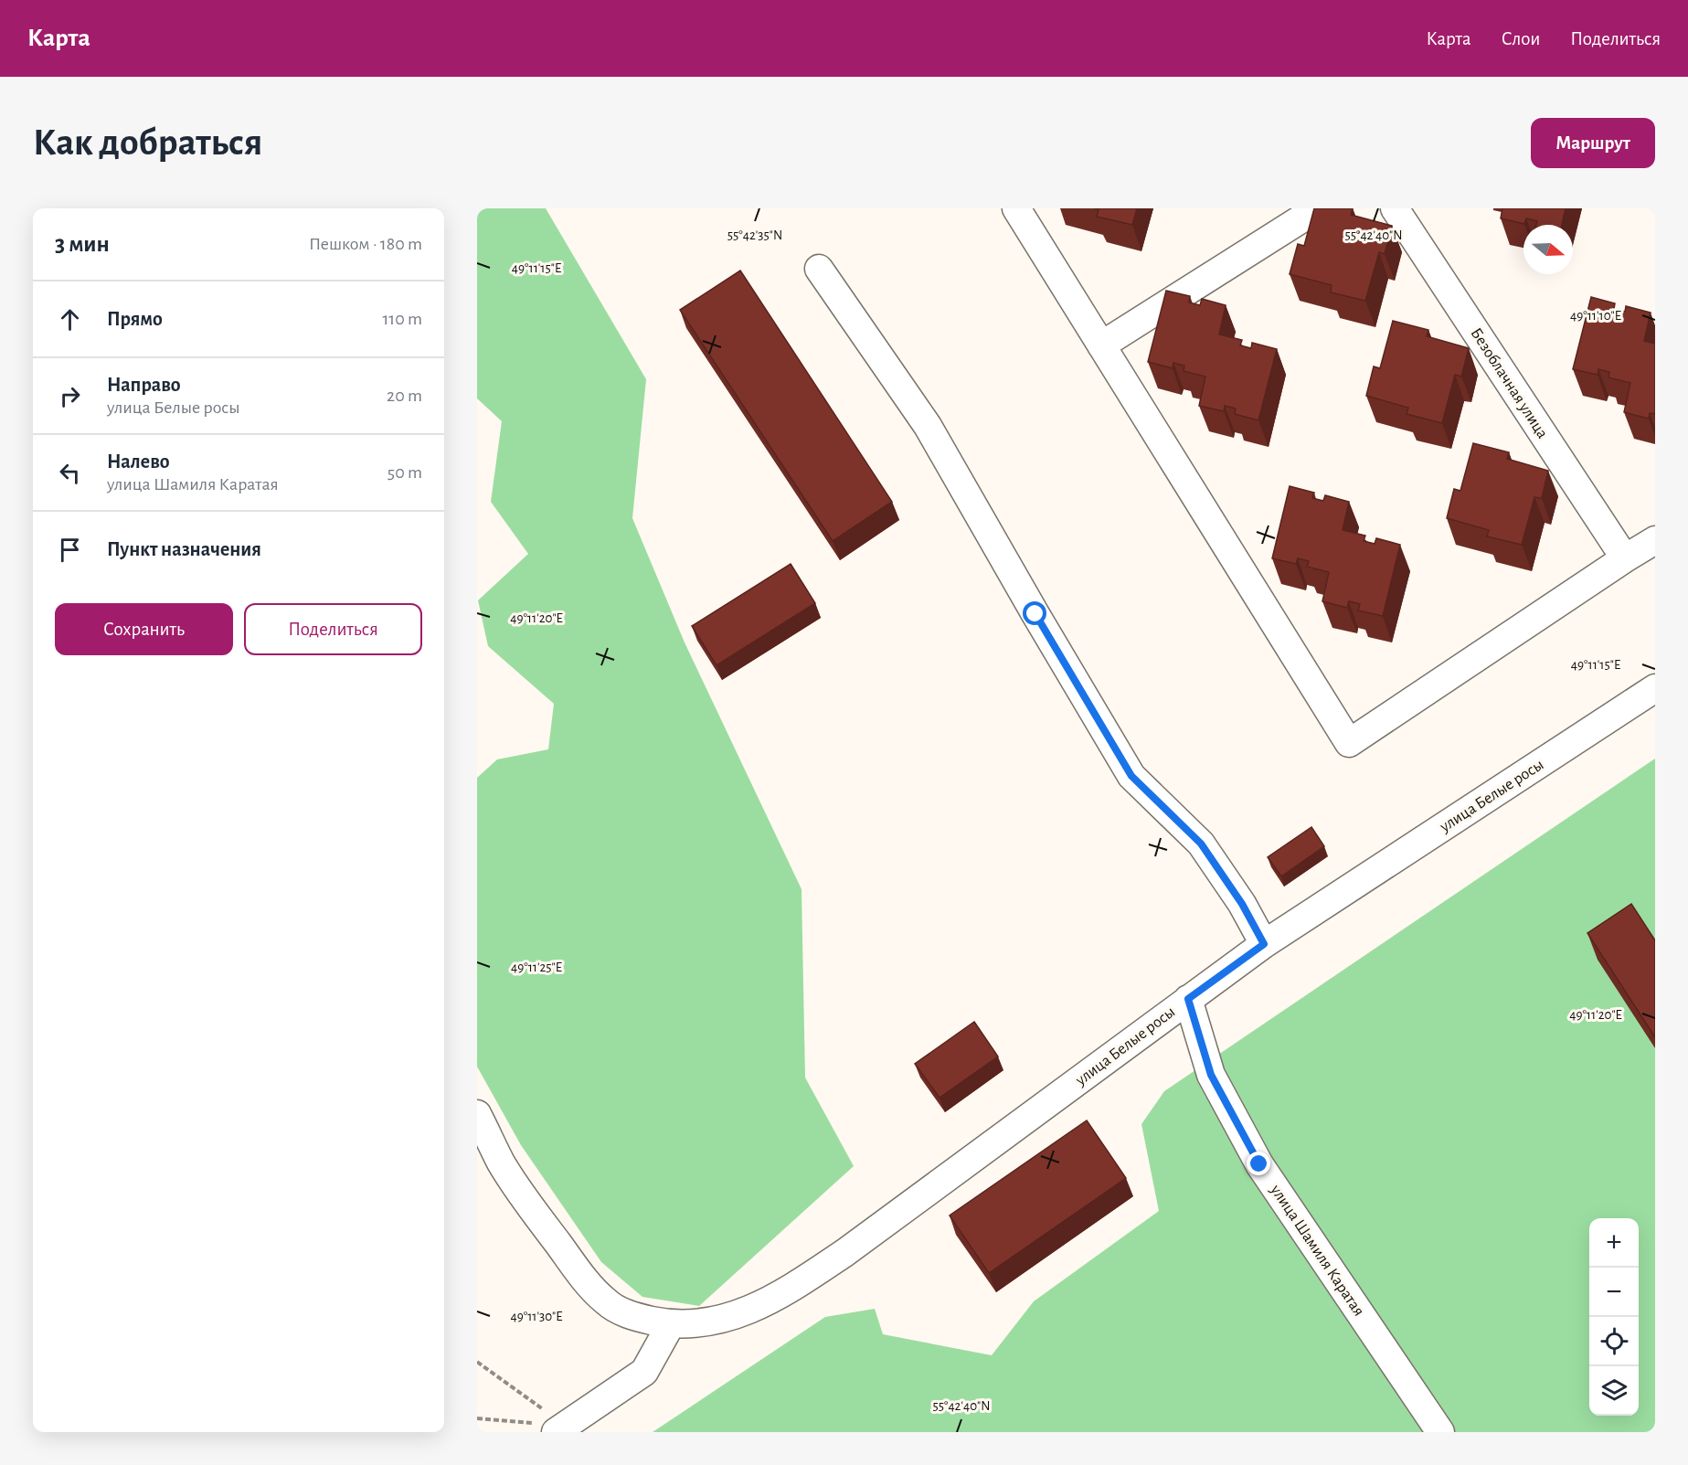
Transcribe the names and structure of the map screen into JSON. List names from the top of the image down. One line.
{"streets":{"street":["Безоблачная улица","улица Белые росы","улица Шамиля Каратая"]},"crossings":[["улица Белые росы","улица Шамиля Каратая"]],"north":"right","page":{"header":"Карта","nav":["Карта","Слои","Поделиться"],"buttons":["Маршрут",["Сохранить","Поделиться"]],"title":"Как добраться","heading":["3 мин","Пешком · 180 m"],"list":[["Прямо","110 m"],["Направо","улица Белые росы","20 m"],["Налево","улица Шамиля Каратая","50 m"],"Пункт назначения"],"map_buttons":["+","−"]},"coordinates":["55°42'35\"N","55°42'40\"N","49°11'15\"E","49°11'10\"E","49°11'20\"E","49°11'25\"E","49°11'30\"E"]}
